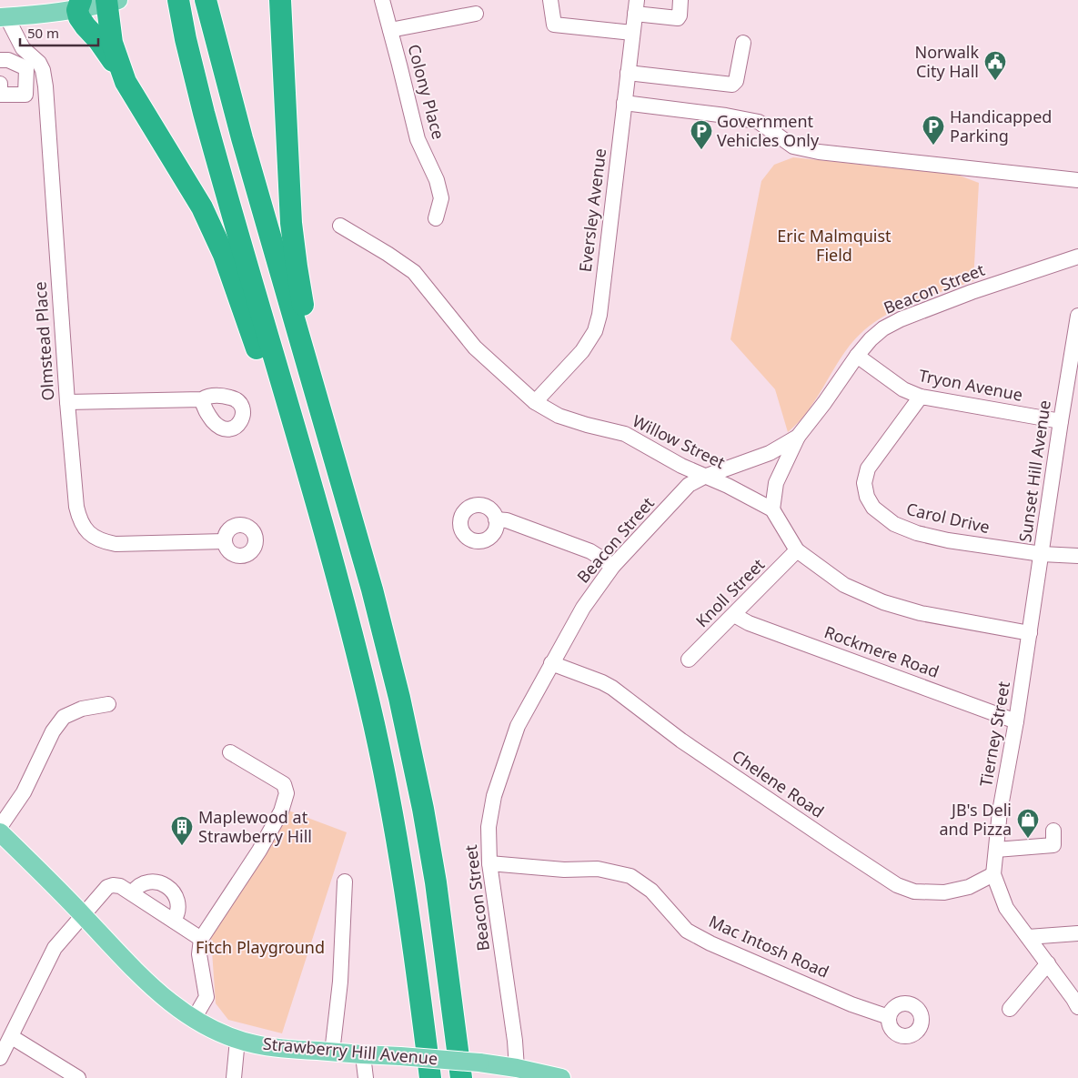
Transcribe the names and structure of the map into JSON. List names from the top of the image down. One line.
{"streets":{"main road":["Strawberry Hill Avenue"],"street":["Colony Place","Eversley Avenue","Beacon Street","Olmstead Place","Tryon Avenue","Willow Street","Sunset Hill Avenue","Carol Drive","Knoll Street","Rockmere Road","Tierney Street","Chelene Road","Mac Intosh Road"]},"crossings":[["Eversley Avenue","Willow Street"],["Beacon Street","Tryon Avenue"],["Beacon Street","Willow Street"],["Beacon Street","Chelene Road"],["Beacon Street","Mac Intosh Road"],["Beacon Street","Strawberry Hill Avenue"],["Tryon Avenue","Sunset Hill Avenue"],["Tryon Avenue","Carol Drive"],["Sunset Hill Avenue","Carol Drive"],["Sunset Hill Avenue","Tierney Street"],["Knoll Street","Rockmere Road"],["Rockmere Road","Tierney Street"],["Tierney Street","Chelene Road"]],"parks":["Eric Malmquist Field","Fitch Playground"],"places":{"public building":["Norwalk City Hall"],"parking":["Handicapped Parking","Government Vehicles Only"],"shop":["JB's Deli and Pizza"],"building":["Maplewood at Strawberry Hill"]},"scale_bar":"50 m"}
